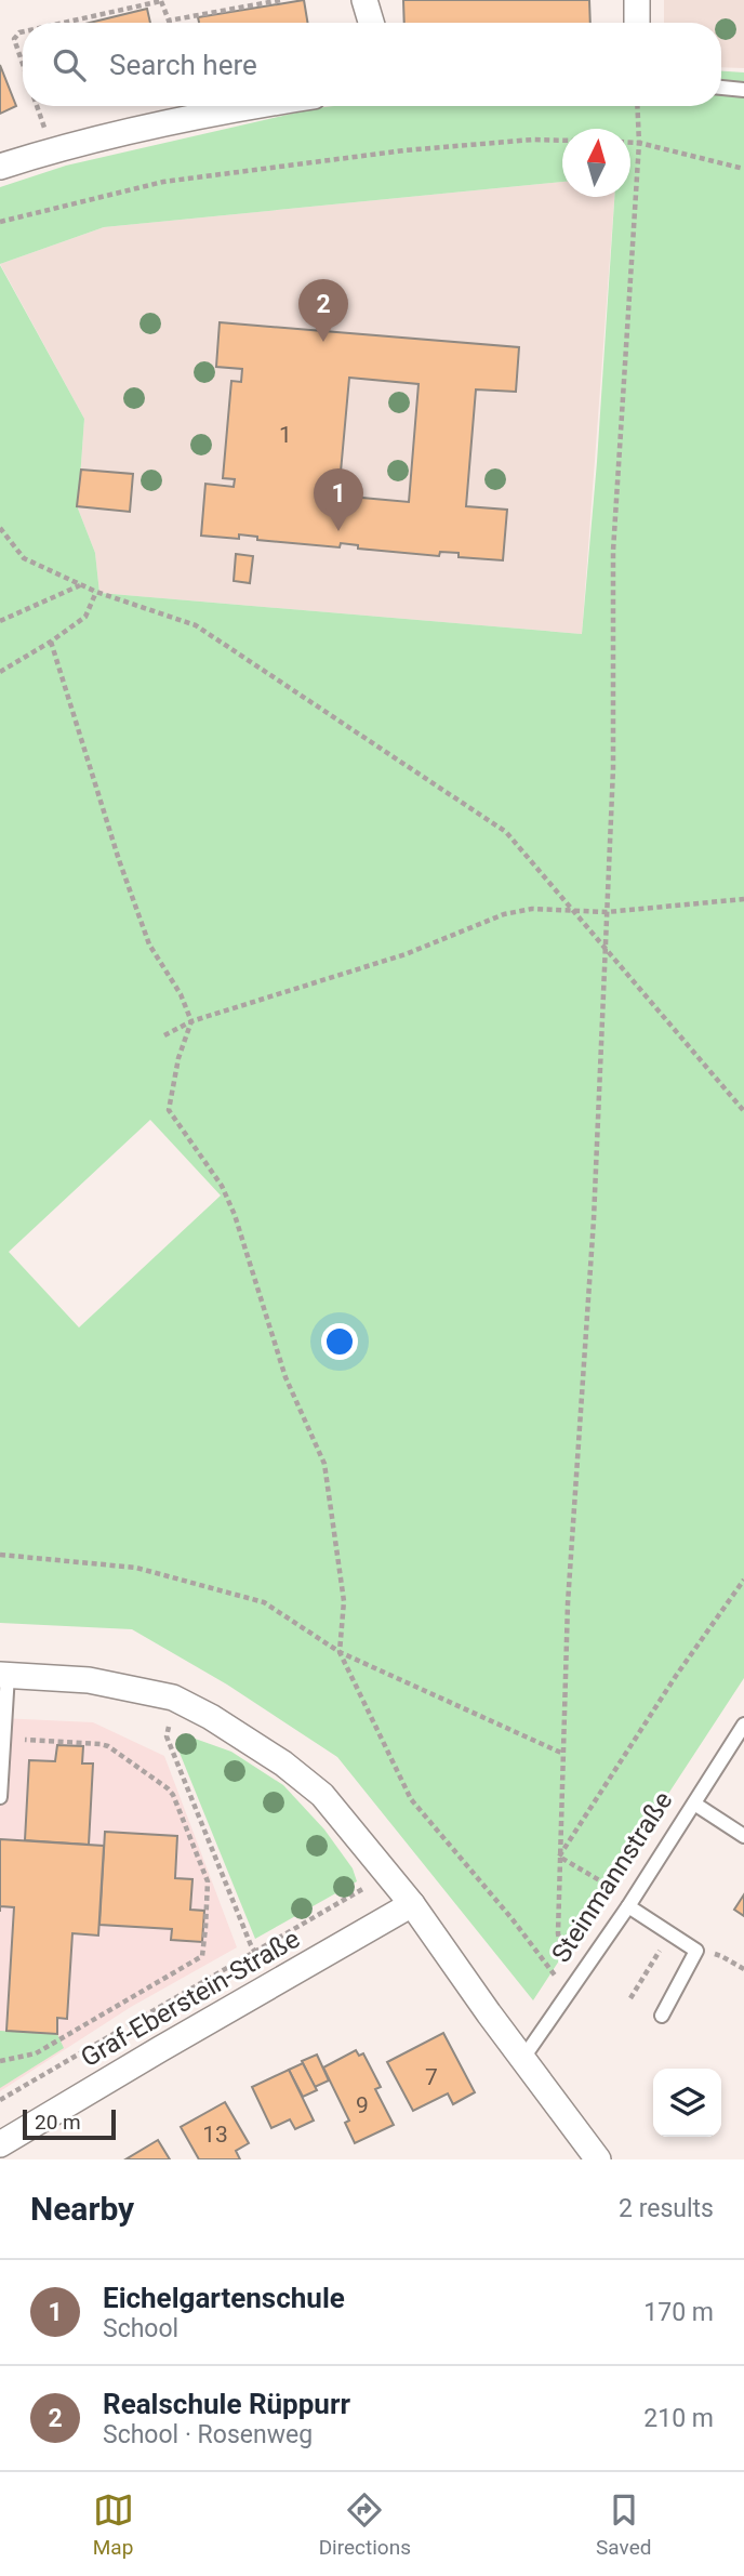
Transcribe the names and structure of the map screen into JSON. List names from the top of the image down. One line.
{"streets":{"street":["Graf-Eberstein-Straße"],"lane":["Steinmannstraße"]},"house_numbers":["1","7","9","13"],"scale_bar":"20 m","north":"top","page":{"search":"Search here","pins":["2","1"],"scale":"20 m","heading":["Nearby","2 results"],"list":[{"mark":"1","name":"Eichelgartenschule","note":"School","value":"170 m"},{"mark":"2","name":"Realschule Rüppurr","note":"School · Rosenweg","value":"210 m"}],"nav":["Map","Directions","Saved"]}}
